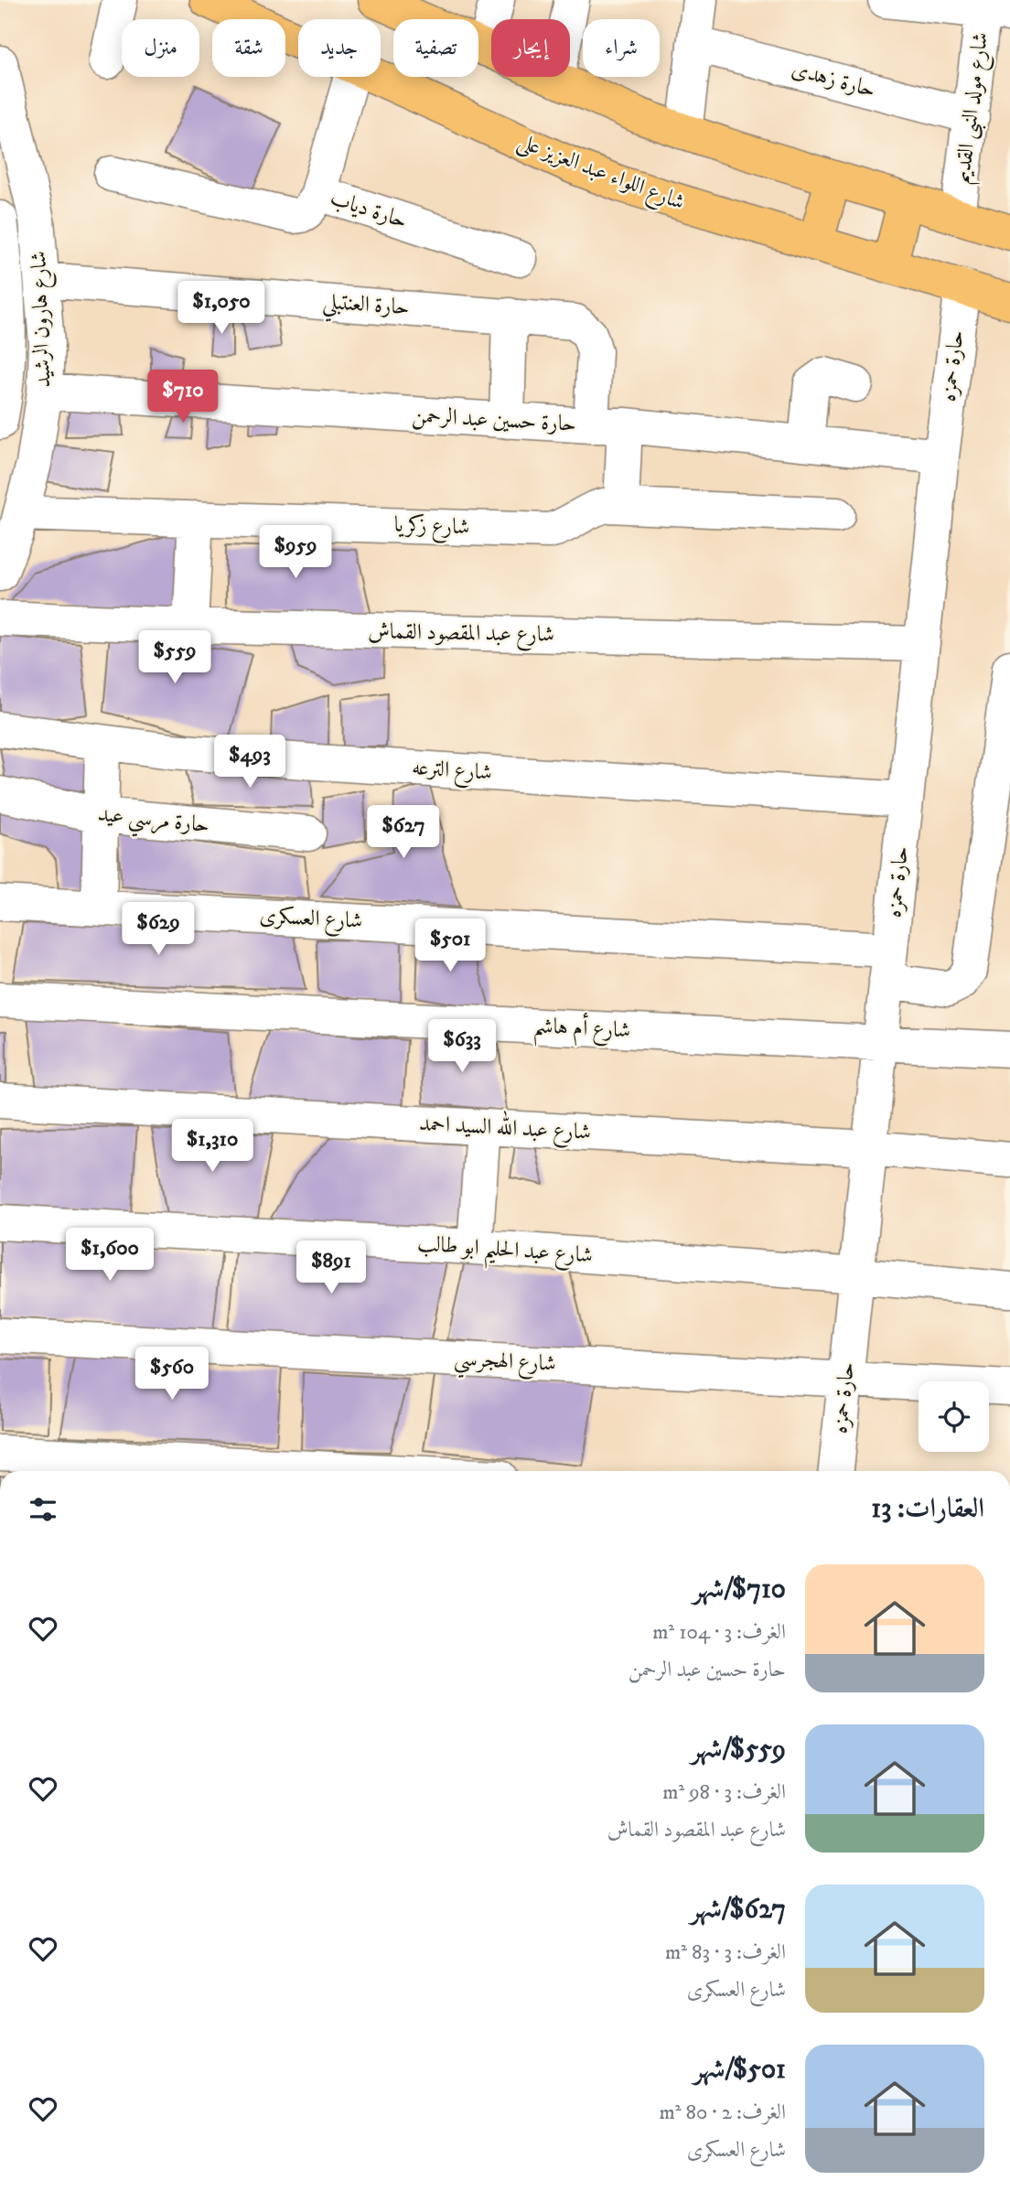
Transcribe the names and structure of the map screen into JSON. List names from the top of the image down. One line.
{"streets":{"main road":["شارع اللواء عبد العزيز على"],"street":["حارة زهدى","شارع مولد النبى القديم","حارة دياب","حارة العنتبلي","شارع هارون الرشيد","حارة حمزه","حارة حسين عبد الرحمن","شارع زكريا","شارع عبد المقصود القماش","شارع الترعه","حارة مرسي عيد","شارع العسكرى","شارع أم هاشم","شارع عبد الله السيد احمد","شارع عبد الحليم ابو طالب","شارع الهجرسي"]},"crossings":[["حارة زهدى","شارع مولد النبى القديم"],["شارع اللواء عبد العزيز على","حارة حمزه"],["حارة العنتبلي","شارع هارون الرشيد"],["حارة العنتبلي","حارة حسين عبد الرحمن"],["شارع هارون الرشيد","حارة حسين عبد الرحمن"],["شارع هارون الرشيد","شارع زكريا"],["حارة حمزه","حارة حسين عبد الرحمن"],["حارة حمزه","شارع عبد المقصود القماش"],["حارة حمزه","شارع الترعه"],["حارة حمزه","شارع العسكرى"],["حارة حمزه","شارع أم هاشم"],["حارة حمزه","شارع عبد الله السيد احمد"],["حارة حمزه","شارع عبد الحليم ابو طالب"],["حارة حمزه","شارع الهجرسي"]],"page":{"chip":["شراء","إيجار","تصفية","جديد","شقة","منزل"],"price":["$1,050","$710","$959","$559","$493","$627","$629","$501","$633","$1,310","$1,600","$891","$560"],"heading":"العقارات: 13","list":[{"name":"$710/شهر","note":"الغرف: 3 · 104 m² · حارة حسين عبد الرحمن"},{"name":"$559/شهر","note":"الغرف: 3 · 98 m² · شارع عبد المقصود القماش"},{"name":"$627/شهر","note":"الغرف: 3 · 83 m² · شارع العسكرى"},{"name":"$501/شهر","note":"الغرف: 2 · 80 m² · شارع العسكرى"}]}}
